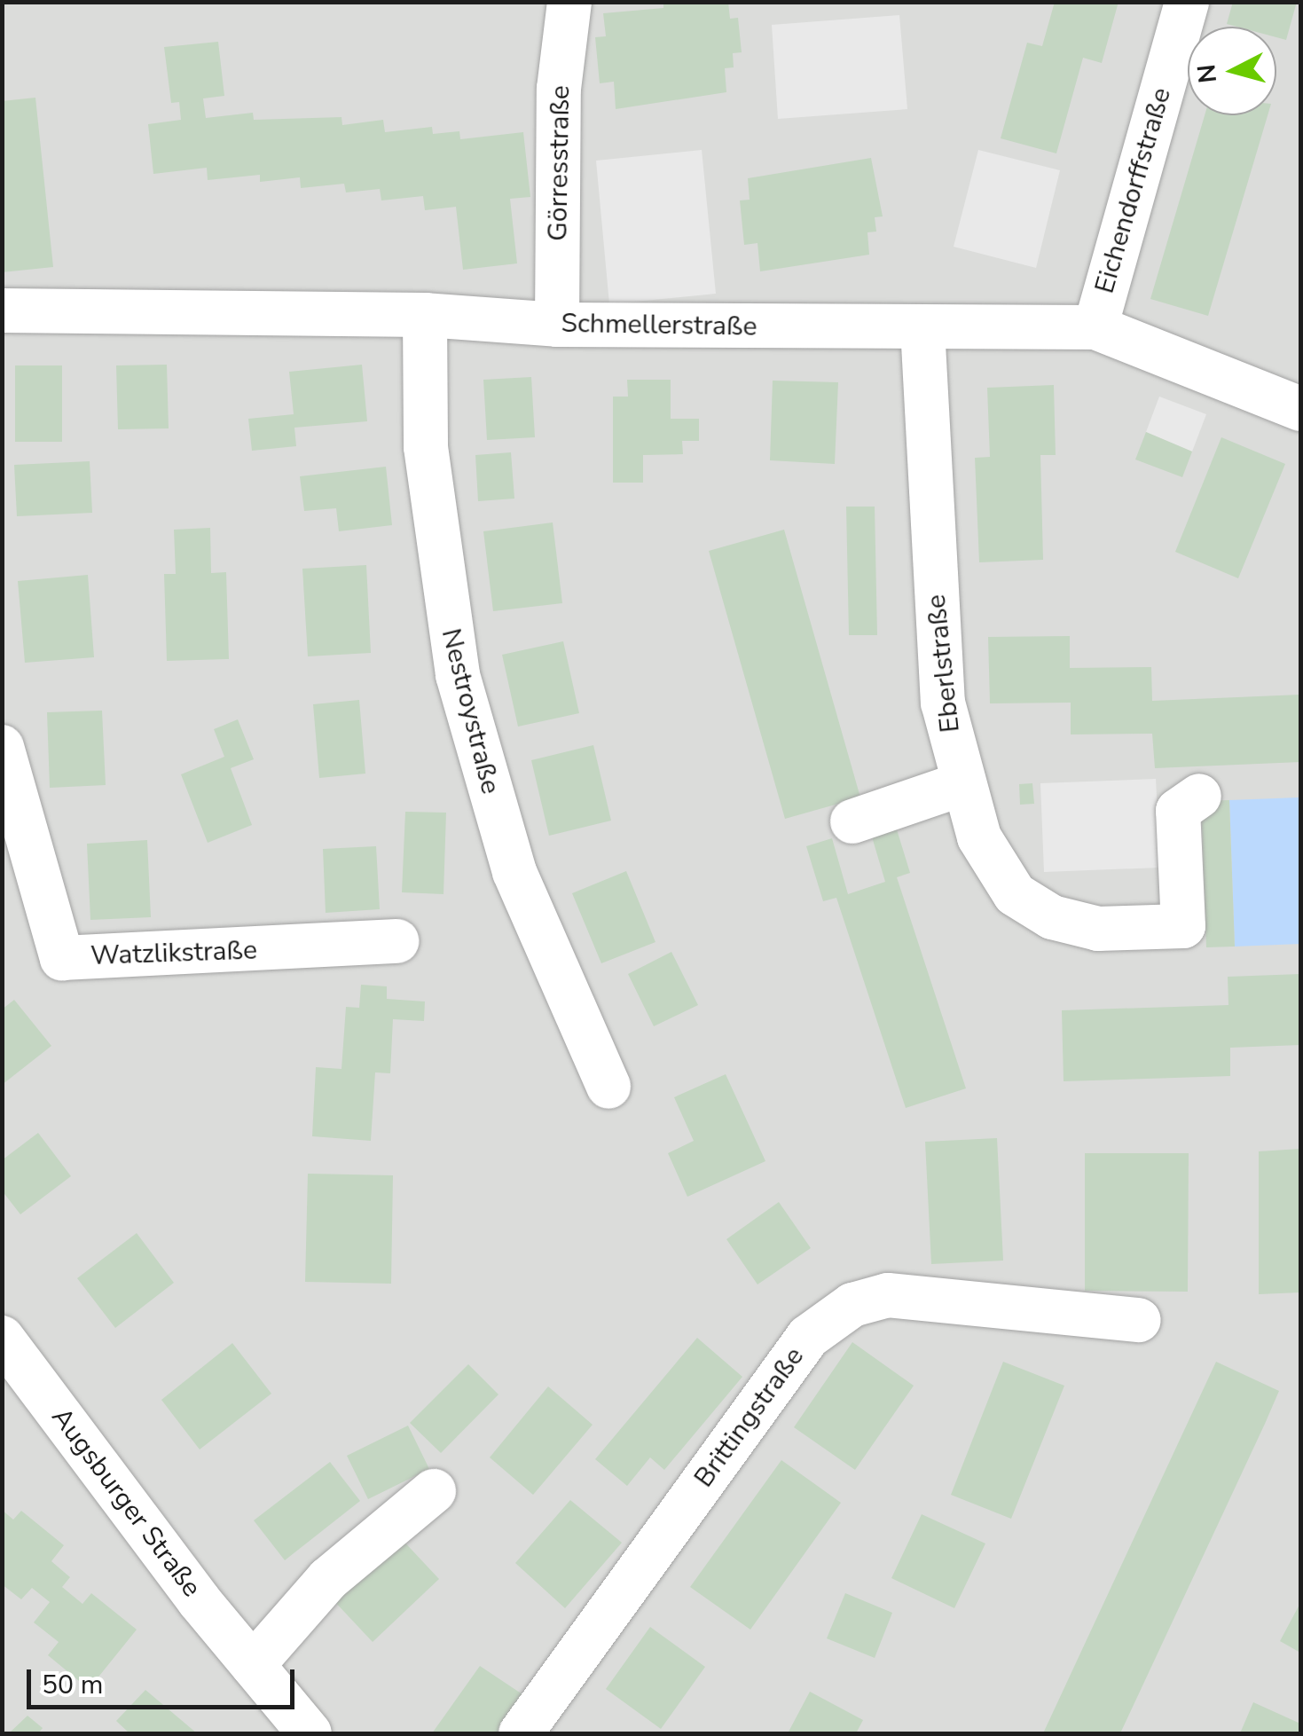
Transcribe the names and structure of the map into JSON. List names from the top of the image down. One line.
{"streets":{"street":["Görresstraße","Eichendorffstraße","Schmellerstraße","Eberlstraße","Nestroystraße","Watzlikstraße","Brittingstraße","Augsburger Straße"]},"crossings":[["Görresstraße","Schmellerstraße"],["Eichendorffstraße","Schmellerstraße"],["Schmellerstraße","Eberlstraße"],["Schmellerstraße","Nestroystraße"]],"scale_bar":"50 m","north":"left"}
